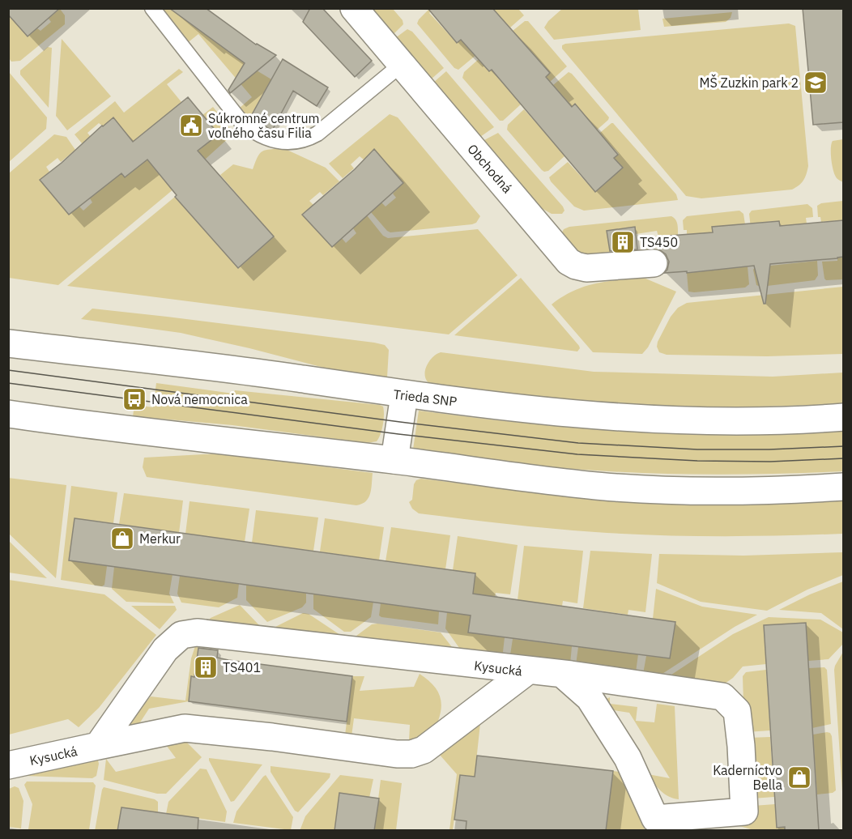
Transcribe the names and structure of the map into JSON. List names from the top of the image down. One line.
{"streets":{"street":["Obchodná","Trieda SNP","Kysucká"]},"places":{"school or university":["MŠ Zuzkin park 2"],"public building":["Súkromné centrum voľného času Filia"],"building":["TS450","TS401"],"bus stop":["Nová nemocnica"],"shop":["Merkur","Kaderníctvo Bella"]}}
